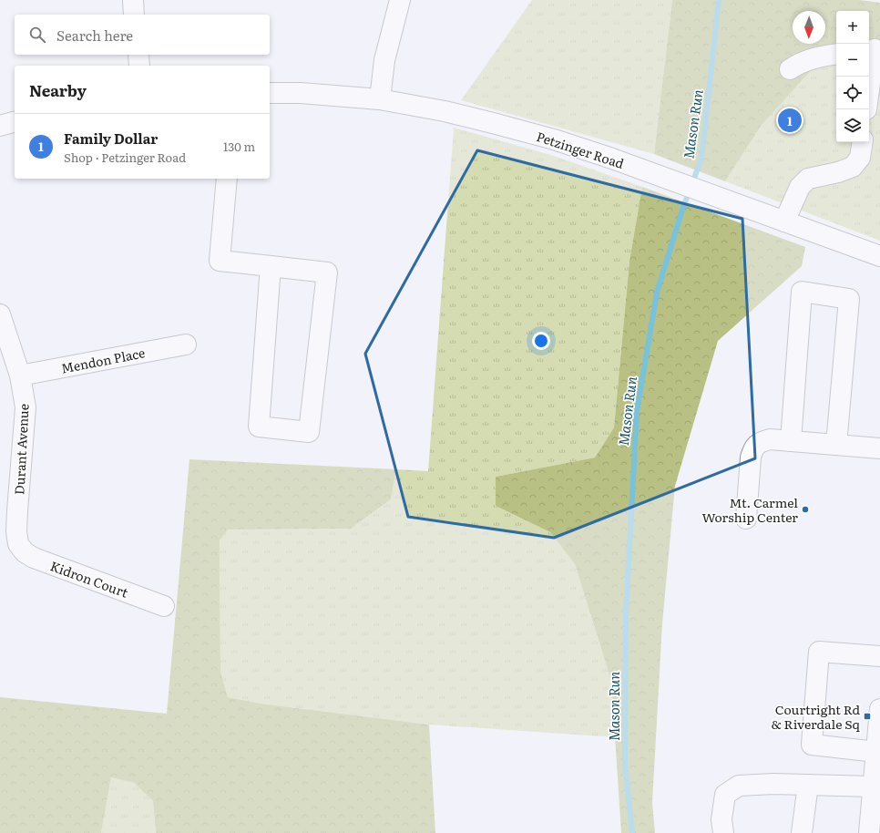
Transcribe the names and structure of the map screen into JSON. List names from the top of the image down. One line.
{"streets":{"street":["Petzinger Road","Mendon Place","Durant Avenue","Kidron Court"]},"crossings":[["Mendon Place","Durant Avenue"],["Durant Avenue","Kidron Court"]],"water":["Mason Run"],"places":{"other":["Mt. Carmel Worship Center"],"transit":["Courtright Rd & Riverdale Sq"]},"north":"bottom","page":{"map_buttons":["+","−"],"search":"Search here","heading":"Nearby","pins":"1","list":[{"mark":"1","name":"Family Dollar","note":"Shop · Petzinger Road","value":"130 m"}]}}
